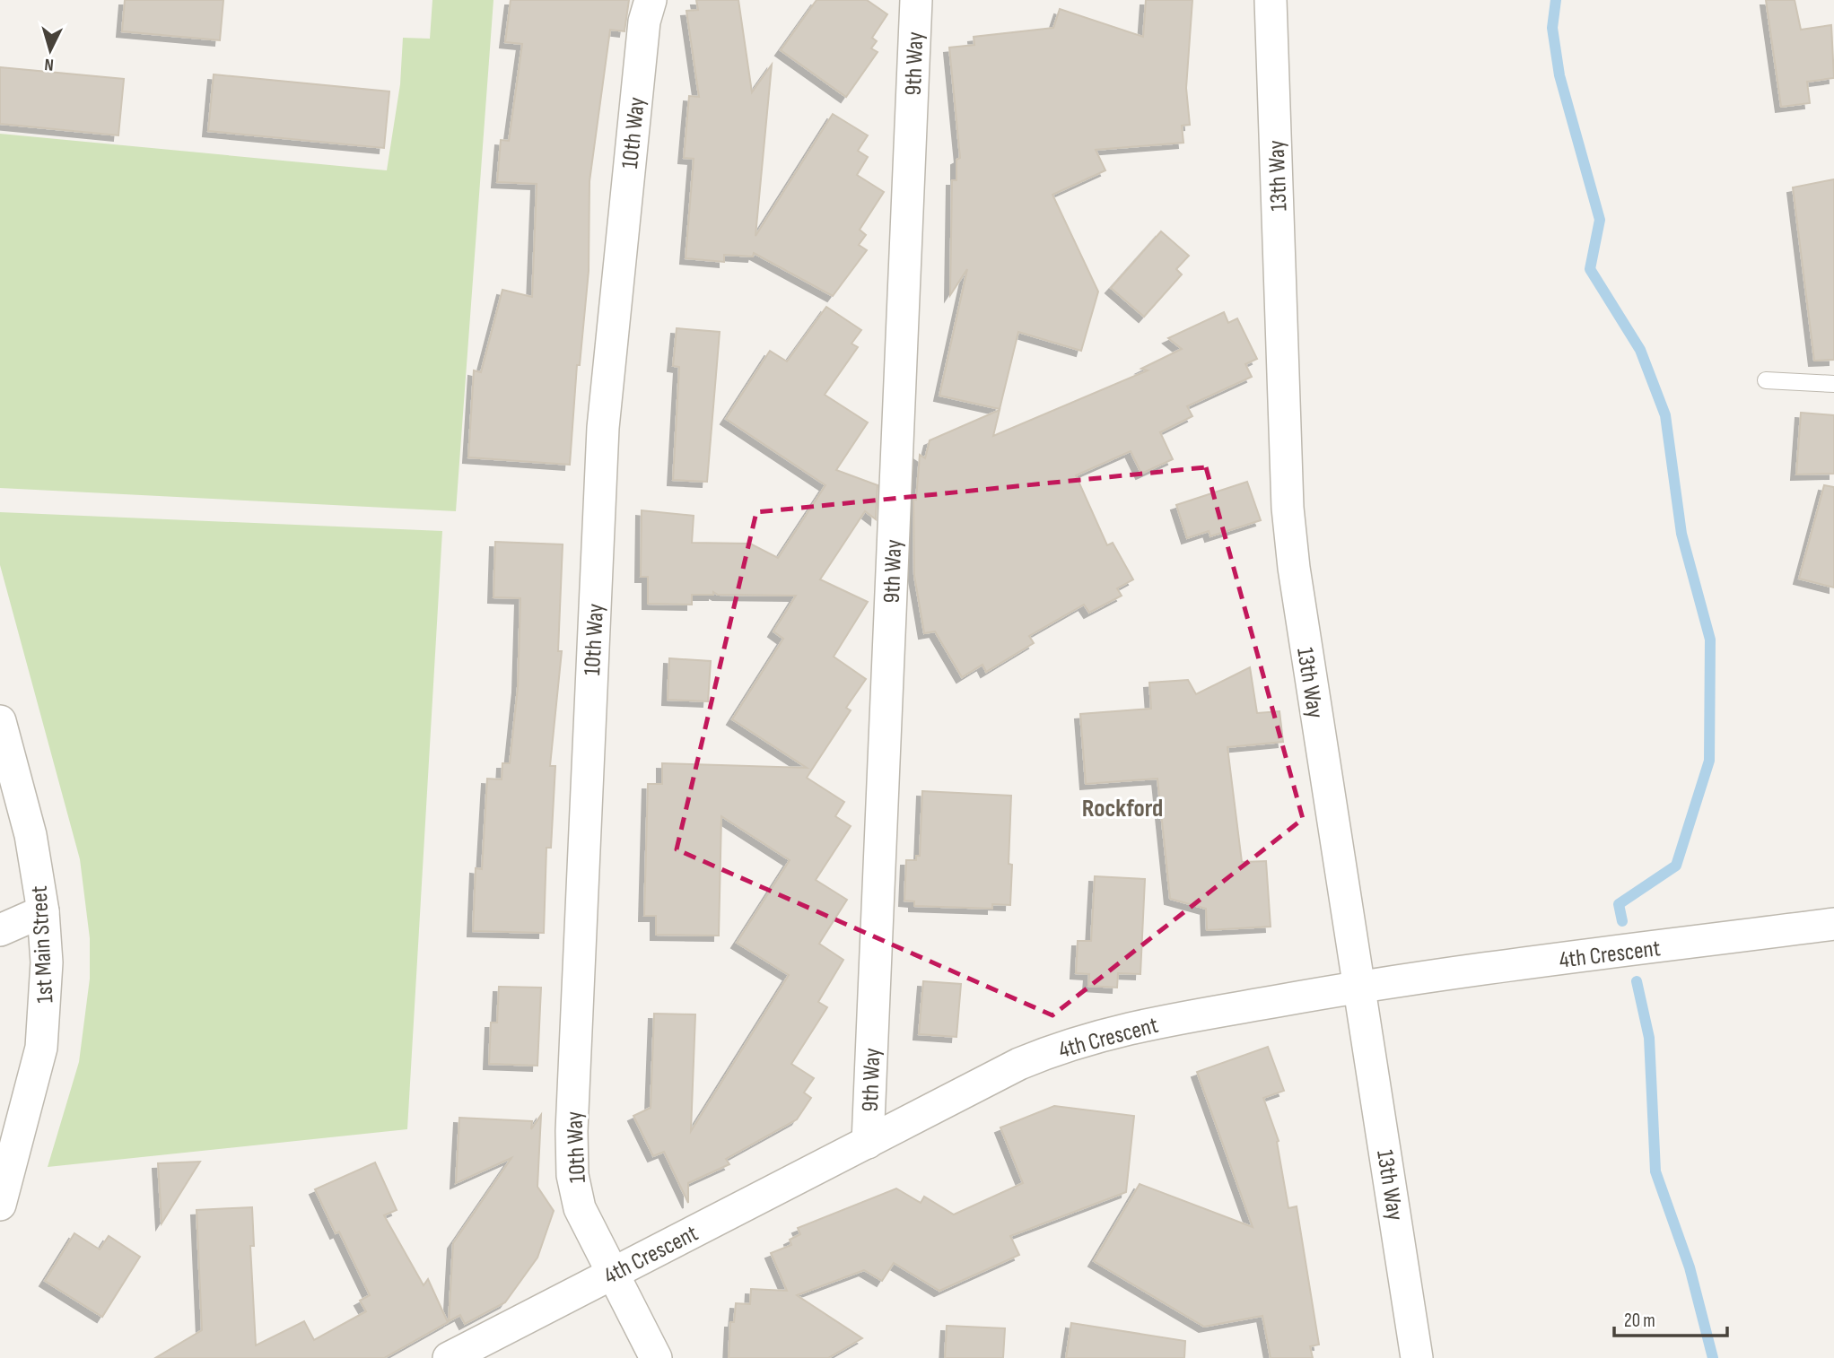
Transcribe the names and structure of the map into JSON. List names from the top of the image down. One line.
{"streets":{"street":["9th Way","10th Way","13th Way","1st Main Street","4th Crescent"]},"crossings":[["9th Way","4th Crescent"],["10th Way","4th Crescent"],["13th Way","4th Crescent"]],"districts":["Rockford"],"scale_bar":"20 m","north":"bottom"}
